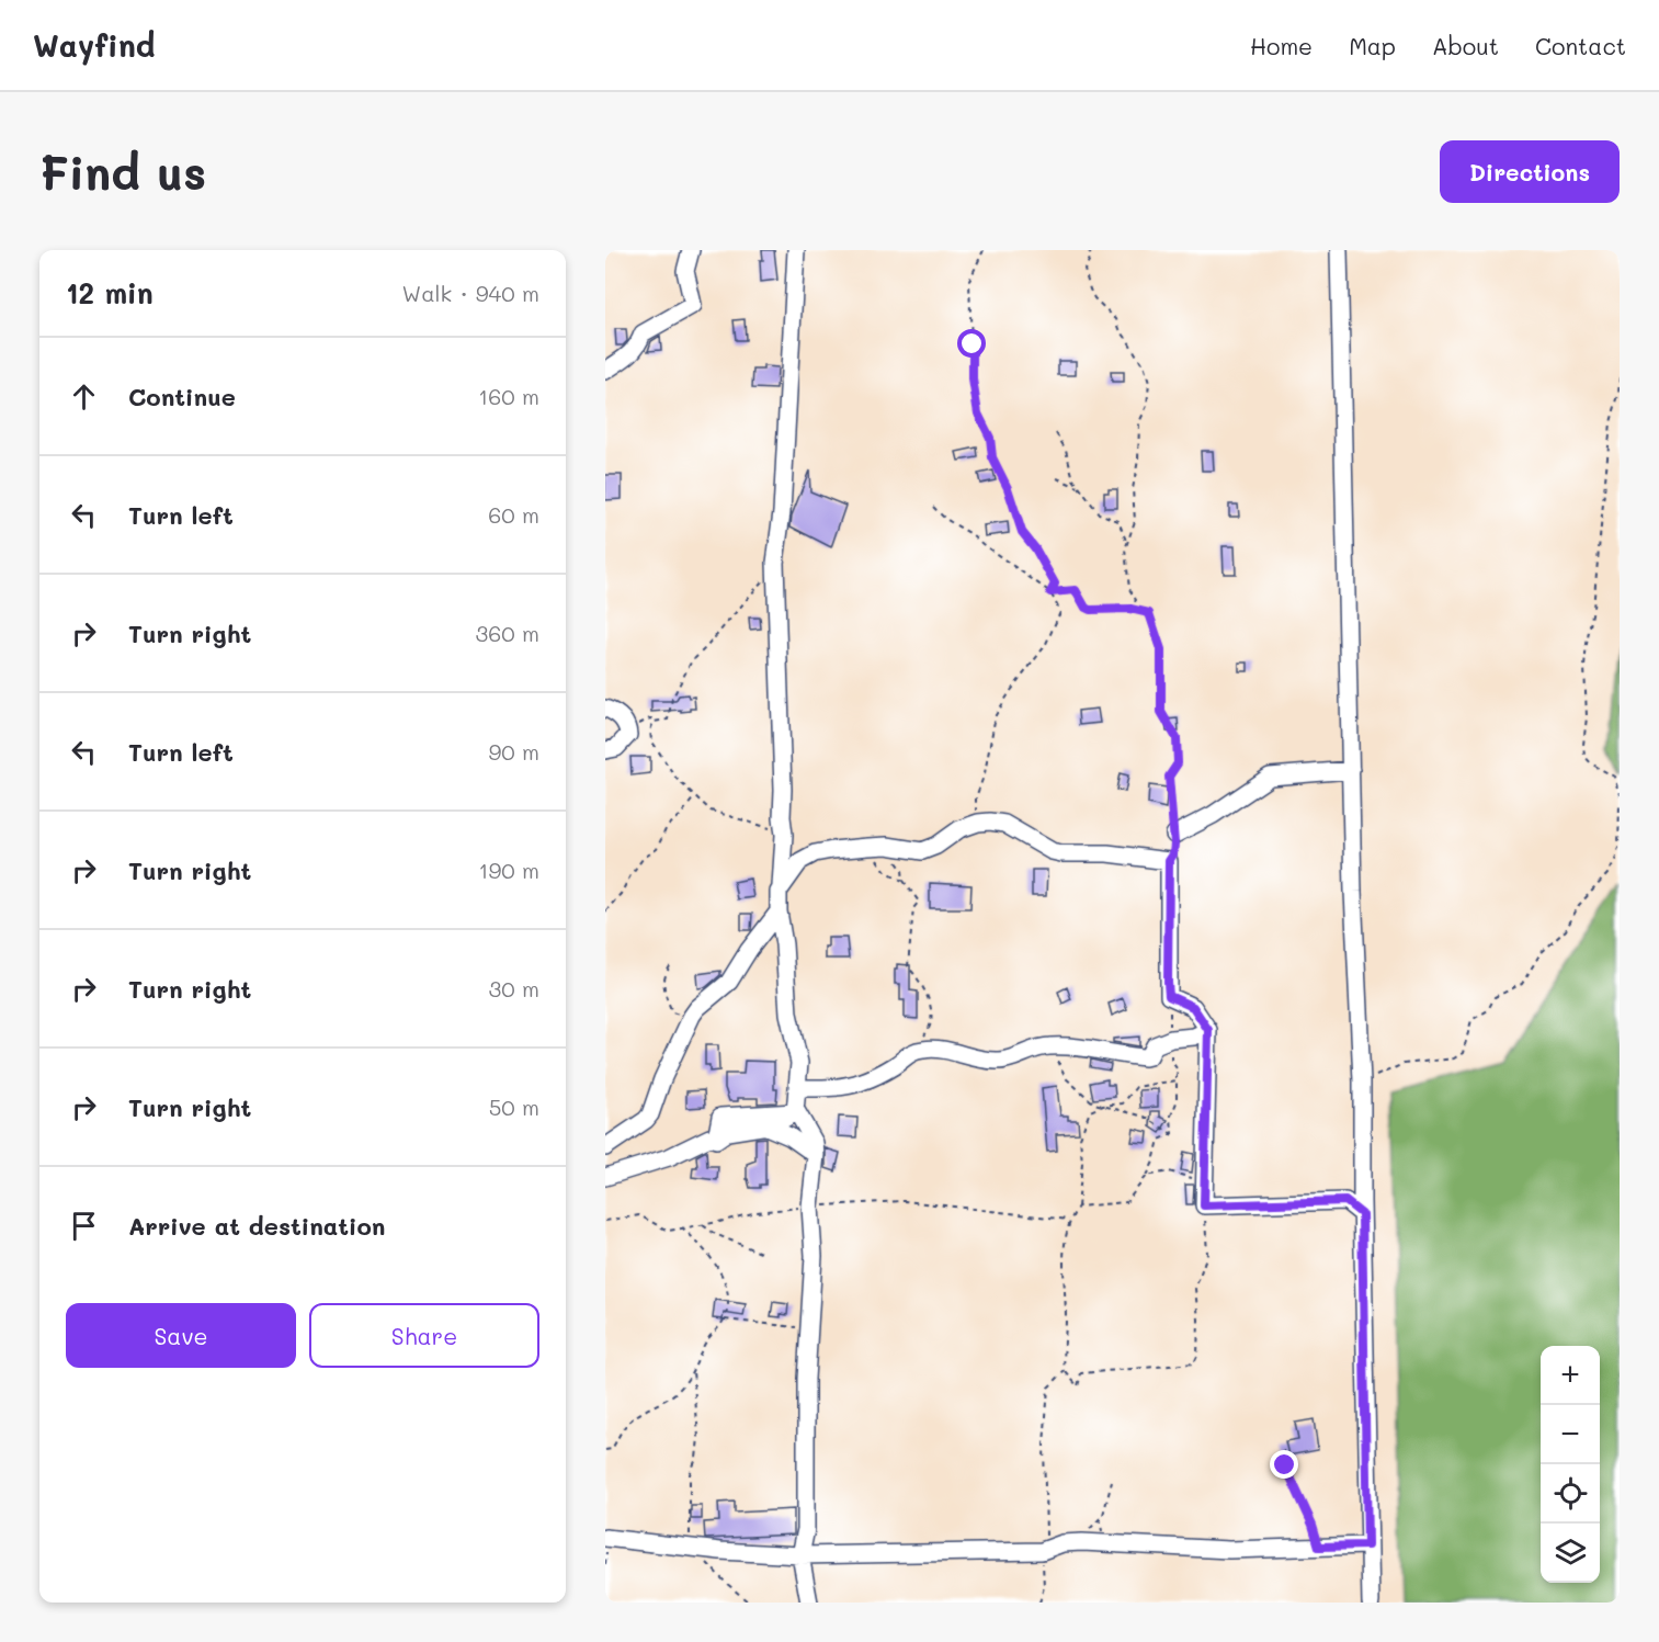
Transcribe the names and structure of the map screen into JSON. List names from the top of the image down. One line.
{"page":{"header":"Wayfind","nav":["Home","Map","About","Contact"],"buttons":["Directions",["Save","Share"]],"title":"Find us","heading":["12 min","Walk · 940 m"],"list":[["Continue","160 m"],["Turn left","60 m"],["Turn right","360 m"],["Turn left","90 m"],["Turn right","190 m"],["Turn right","30 m"],["Turn right","50 m"],"Arrive at destination"],"map_buttons":["+","−"]}}
